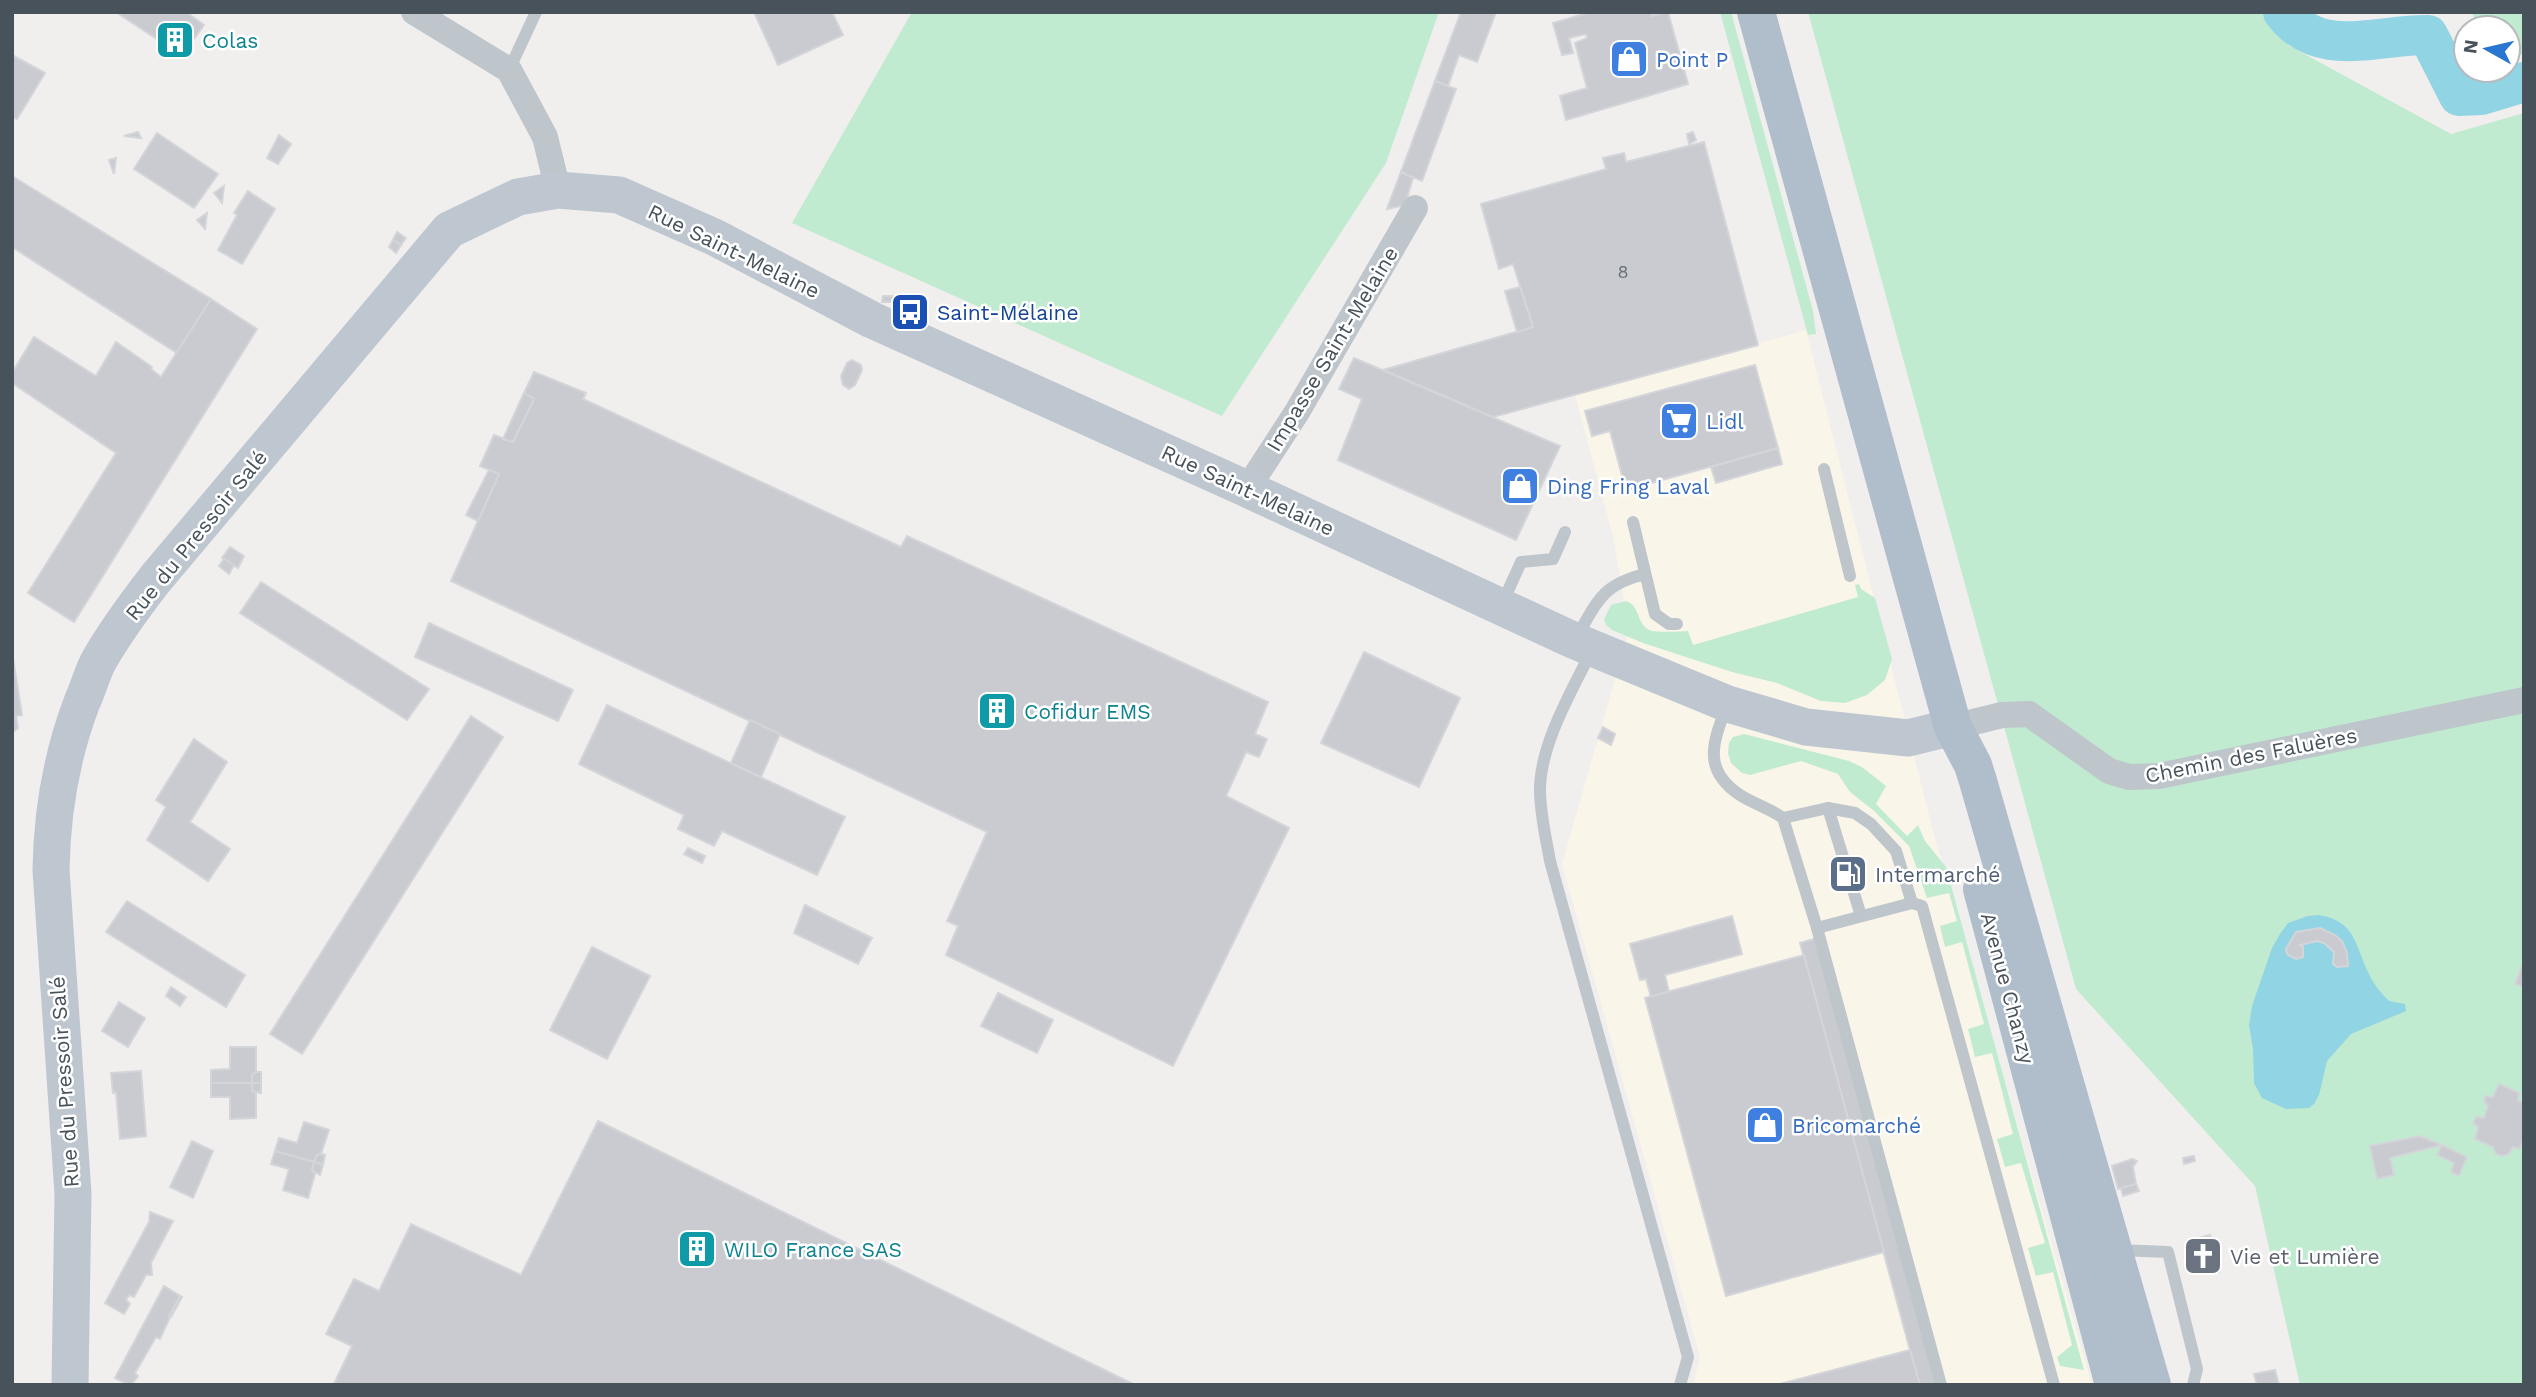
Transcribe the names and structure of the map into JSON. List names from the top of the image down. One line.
{"streets":{"main road":["Rue Saint-Melaine","Rue du Pressoir Salé","Avenue Chanzy"],"street":["Impasse Saint-Melaine","Chemin des Faluères"]},"crossings":[["Rue Saint-Melaine","Impasse Saint-Melaine"],["Rue Saint-Melaine","Rue du Pressoir Salé"],["Rue Saint-Melaine","Chemin des Faluères"],["Rue Saint-Melaine","Avenue Chanzy"],["Chemin des Faluères","Avenue Chanzy"]],"places":{"building":["Colas","Cofidur EMS","WILO France SAS"],"shop":["Point P","Ding Fring Laval","Bricomarché"],"bus stop":["Saint-Mélaine"],"supermarket":["Lidl"],"fuel station":["Intermarché"],"church":["Vie et Lumière"]},"house_numbers":["8"],"north":"left"}
